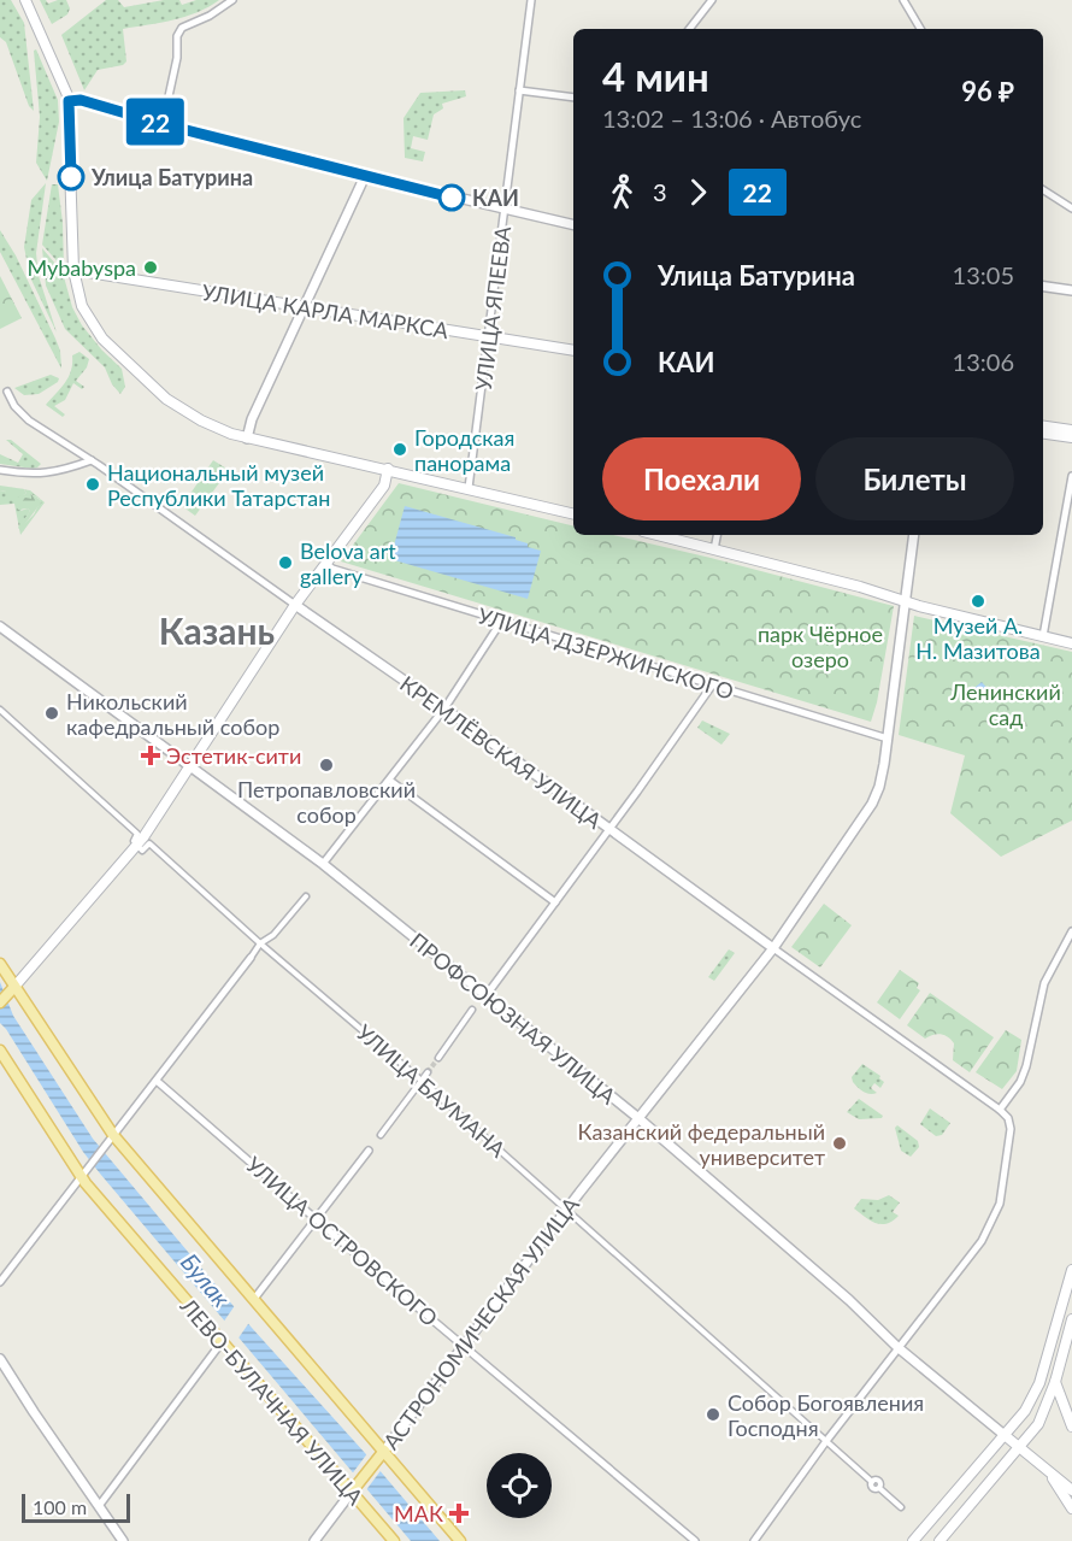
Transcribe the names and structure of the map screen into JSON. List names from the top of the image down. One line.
{"streets":{"main road":["УЛИЦА КАРЛА МАРКСА","ЛЕВО-БУЛАЧНАЯ УЛИЦА"],"street":["УЛИЦА ЯПЕЕВА","УЛИЦА ДЗЕРЖИНСКОГО","КРЕМЛЁВСКАЯ УЛИЦА","ПРОФСОЮЗНАЯ УЛИЦА","УЛИЦА БАУМАНА","УЛИЦА ОСТРОВСКОГО","АСТРОНОМИЧЕСКАЯ УЛИЦА"]},"crossings":[["УЛИЦА ЯПЕЕВА","УЛИЦА КАРЛА МАРКСА"],["УЛИЦА ДЗЕРЖИНСКОГО","АСТРОНОМИЧЕСКАЯ УЛИЦА"],["КРЕМЛЁВСКАЯ УЛИЦА","АСТРОНОМИЧЕСКАЯ УЛИЦА"],["ПРОФСОЮЗНАЯ УЛИЦА","АСТРОНОМИЧЕСКАЯ УЛИЦА"],["УЛИЦА БАУМАНА","АСТРОНОМИЧЕСКАЯ УЛИЦА"],["УЛИЦА ОСТРОВСКОГО","АСТРОНОМИЧЕСКАЯ УЛИЦА"]],"districts":["Казань"],"water":["Булак"],"parks":["парк Чёрное озеро","Ленинский сад"],"places":{"other":["Улица Батурина","КАИ","Mybabyspa","Городская панорама","Национальный музей Республики Татарстан","Belova art gallery","Музей А. Н. Мазитова","Никольский кафедральный собор","Петропавловский собор","Казанский федеральный университет","Собор Богоявления Господня"],"health":["Эстетик-сити","МАК"]},"lines":["bus line 22"],"scale_bar":"100 m","page":{"on_map":"22","heading":["4 мин","13:02 – 13:06 · Автобус","96 ₽"],"legs":["3","22"],"list":[{"name":"Улица Батурина","value":"13:05"},{"name":"КАИ","value":"13:06"}],"buttons":["Поехали","Билеты"],"scale":"100 m"}}
